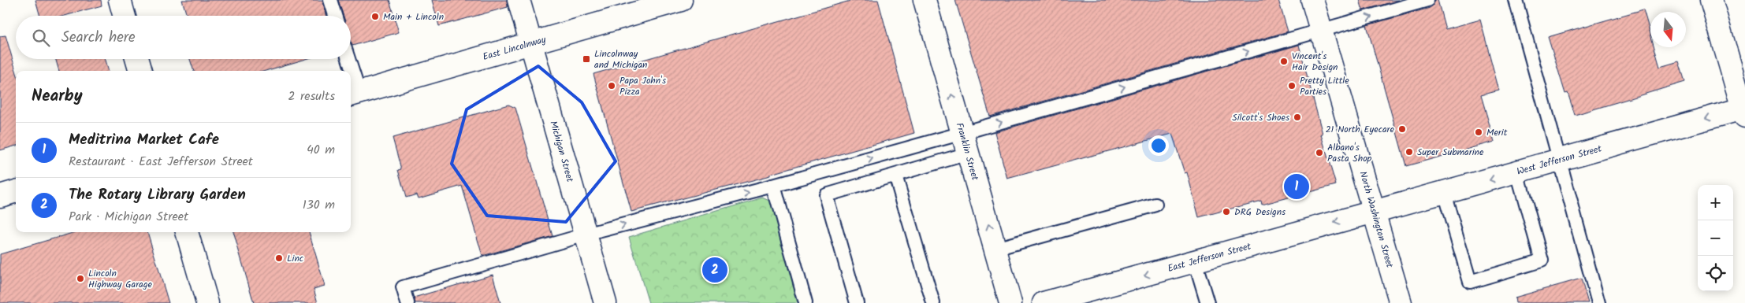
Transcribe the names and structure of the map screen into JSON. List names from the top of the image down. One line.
{"streets":{"main road":["East Lincolnway","Michigan Street","Franklin Street","West Jefferson Street","North Washington Street","East Jefferson Street"]},"crossings":[["East Lincolnway","Michigan Street"],["West Jefferson Street","North Washington Street"],["West Jefferson Street","East Jefferson Street"],["North Washington Street","East Jefferson Street"]],"one_way":["Franklin Street","West Jefferson Street","East Jefferson Street"],"places":{"other":["Main + Lincoln","Vincent's Hair Design","Papa John's Pizza","Pretty Little Parties","Silcott's Shoes","21 North Eyecare","Merit","Super Submarine","Albano's Pasta Shop","DRG Designs","Linc","Lincoln Highway Garage"],"transit":["Lincolnway and Michigan"]},"north":"bottom","page":{"search":"Search here","heading":["Nearby","2 results"],"list":[{"mark":"1","name":"Meditrina Market Cafe","note":"Restaurant · East Jefferson Street","value":"40 m"},{"mark":"2","name":"The Rotary Library Garden","note":"Park · Michigan Street","value":"130 m"}],"pins":["1","2"],"map_buttons":["+","−"]}}
